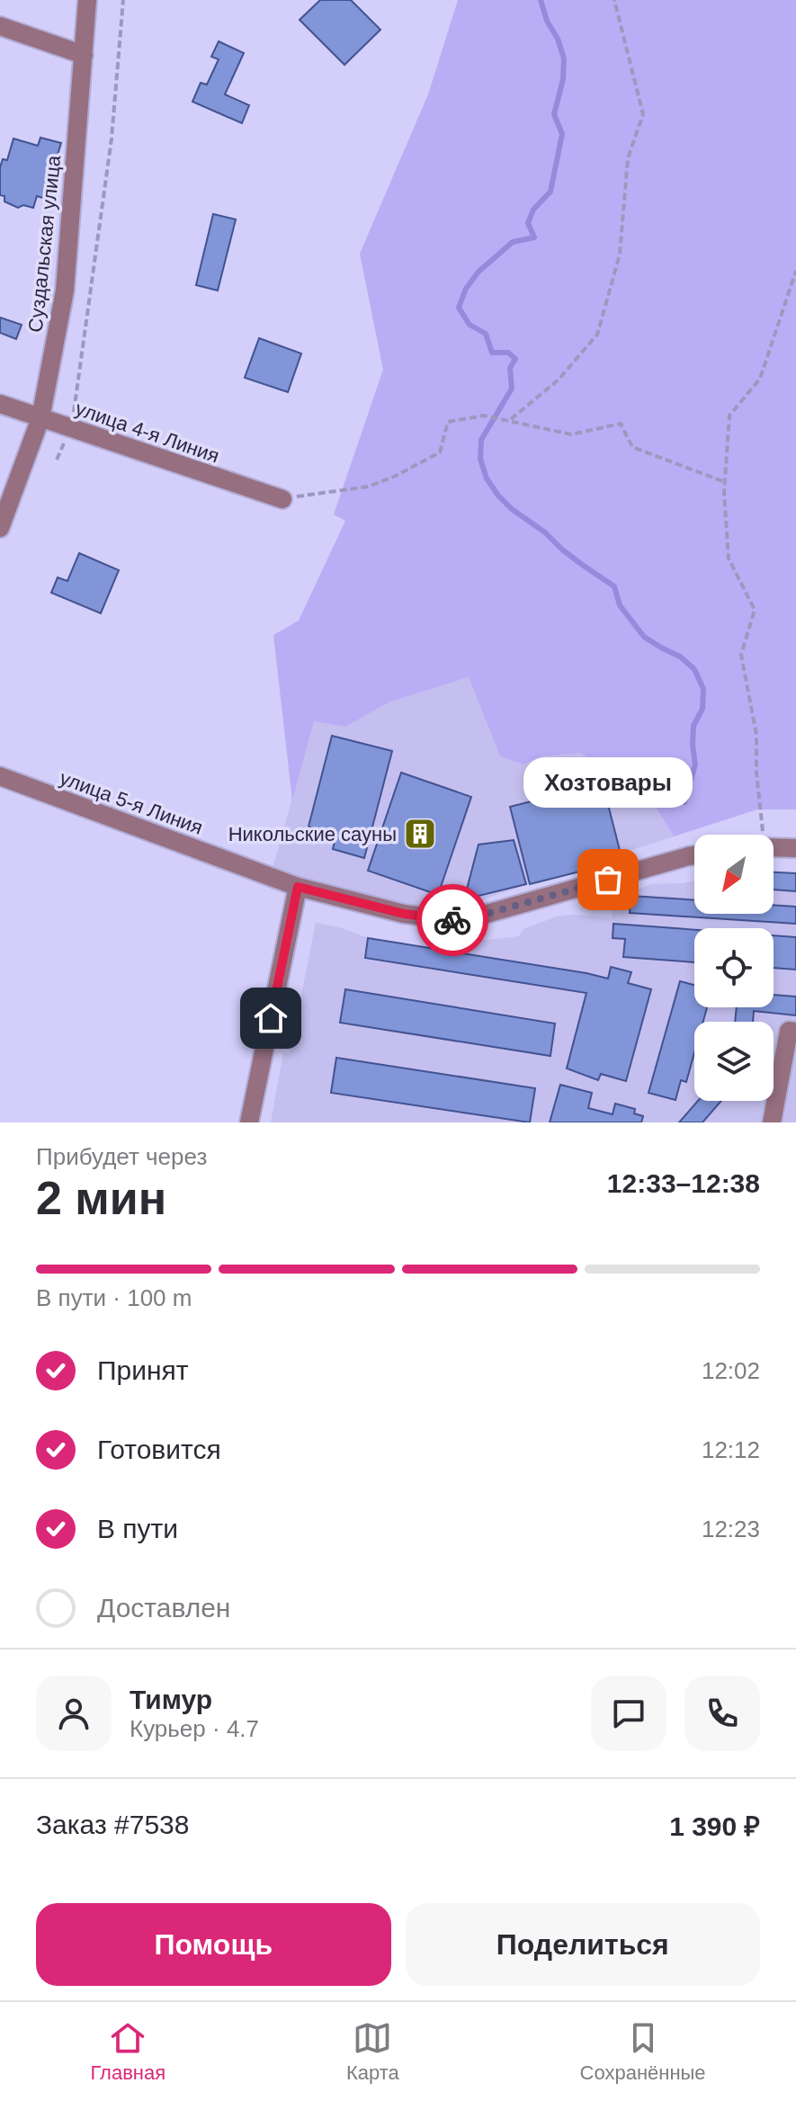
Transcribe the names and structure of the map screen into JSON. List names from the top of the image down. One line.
{"streets":{"street":["Суздальская улица","улица 4-я Линия","улица 5-я Линия"]},"crossings":[["Суздальская улица","улица 4-я Линия"]],"places":{"building":["Никольские сауны"],"other":["Хозтовары"]},"north":"bottom left","page":{"bubble":"Хозтовары","heading":["2 мин","Прибудет через","12:33–12:38"],"panel":["Тимур","Курьер · 4.7","Заказ #7538","1 390 ₽"],"bar":"В пути · 100 m","list":[["Принят","12:02"],["Готовится","12:12"],["В пути","12:23"],"Доставлен"],"buttons":["Помощь","Поделиться"],"tabs":["Главная","Карта","Сохранённые"]}}
